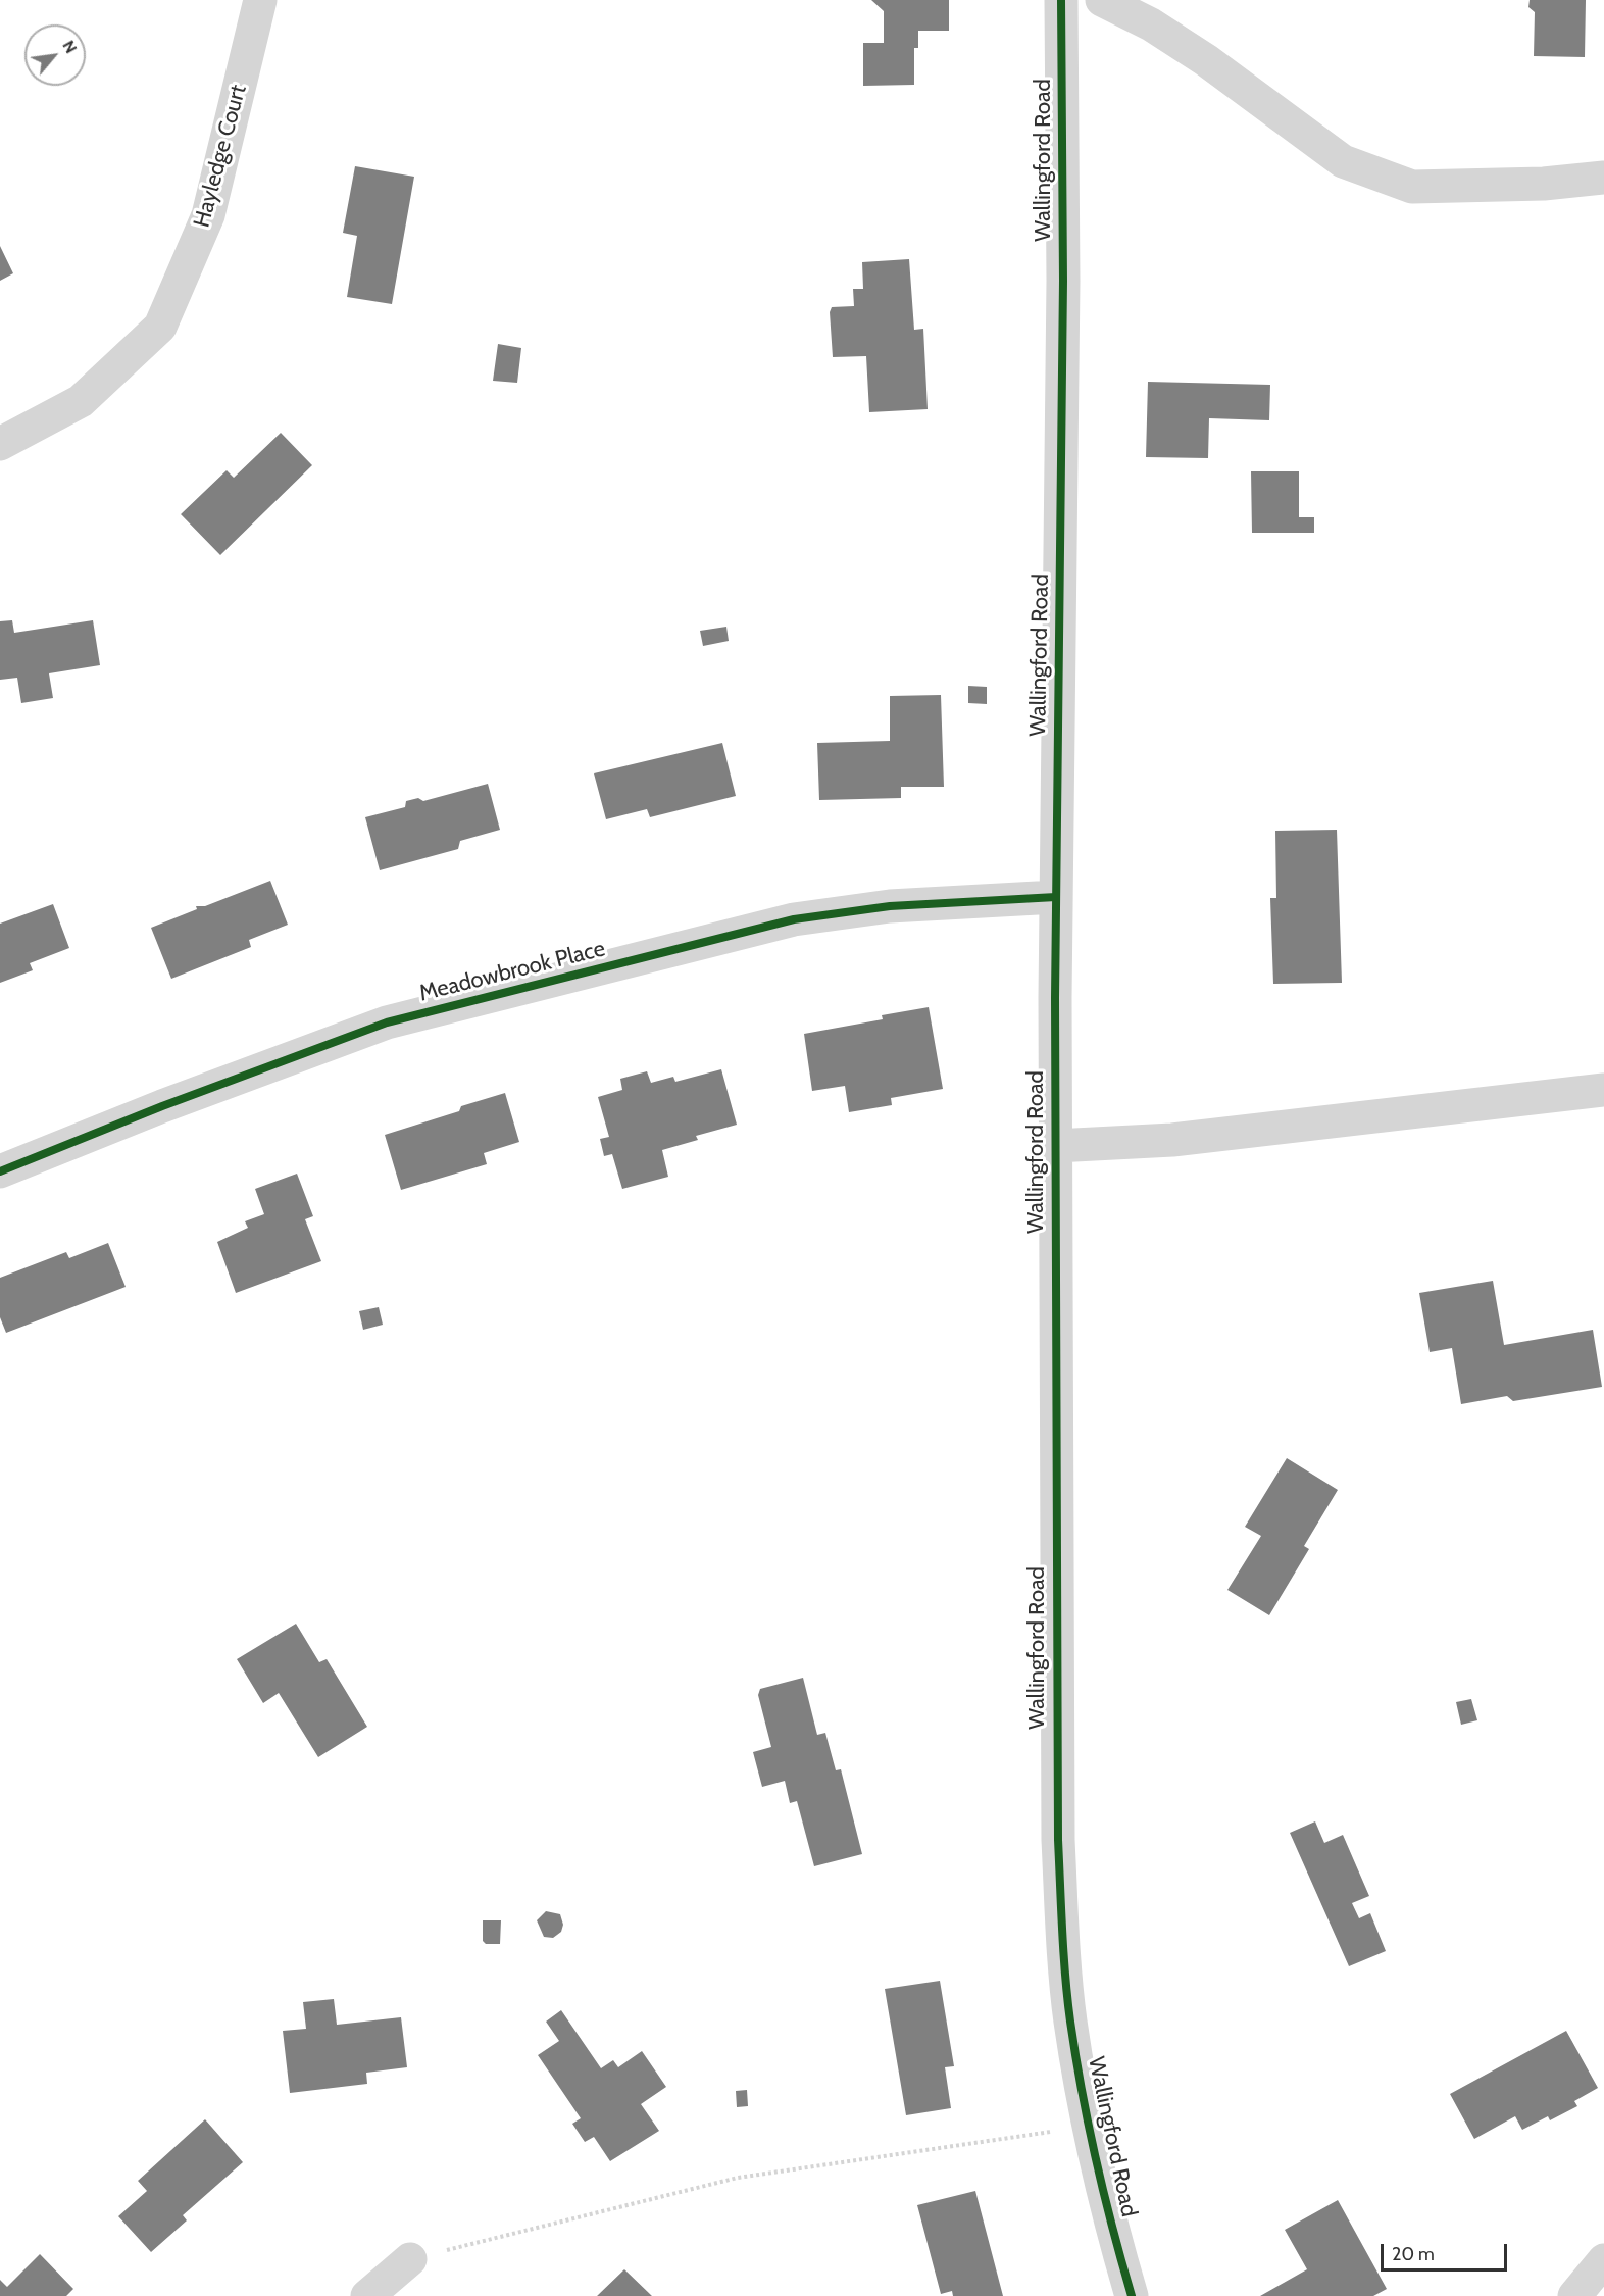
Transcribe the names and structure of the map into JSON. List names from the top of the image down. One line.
{"streets":{"street":["Hayledge Court","Wallingford Road","Meadowbrook Place"]},"crossings":[["Wallingford Road","Meadowbrook Place"]],"scale_bar":"20 m","north":"top right"}
